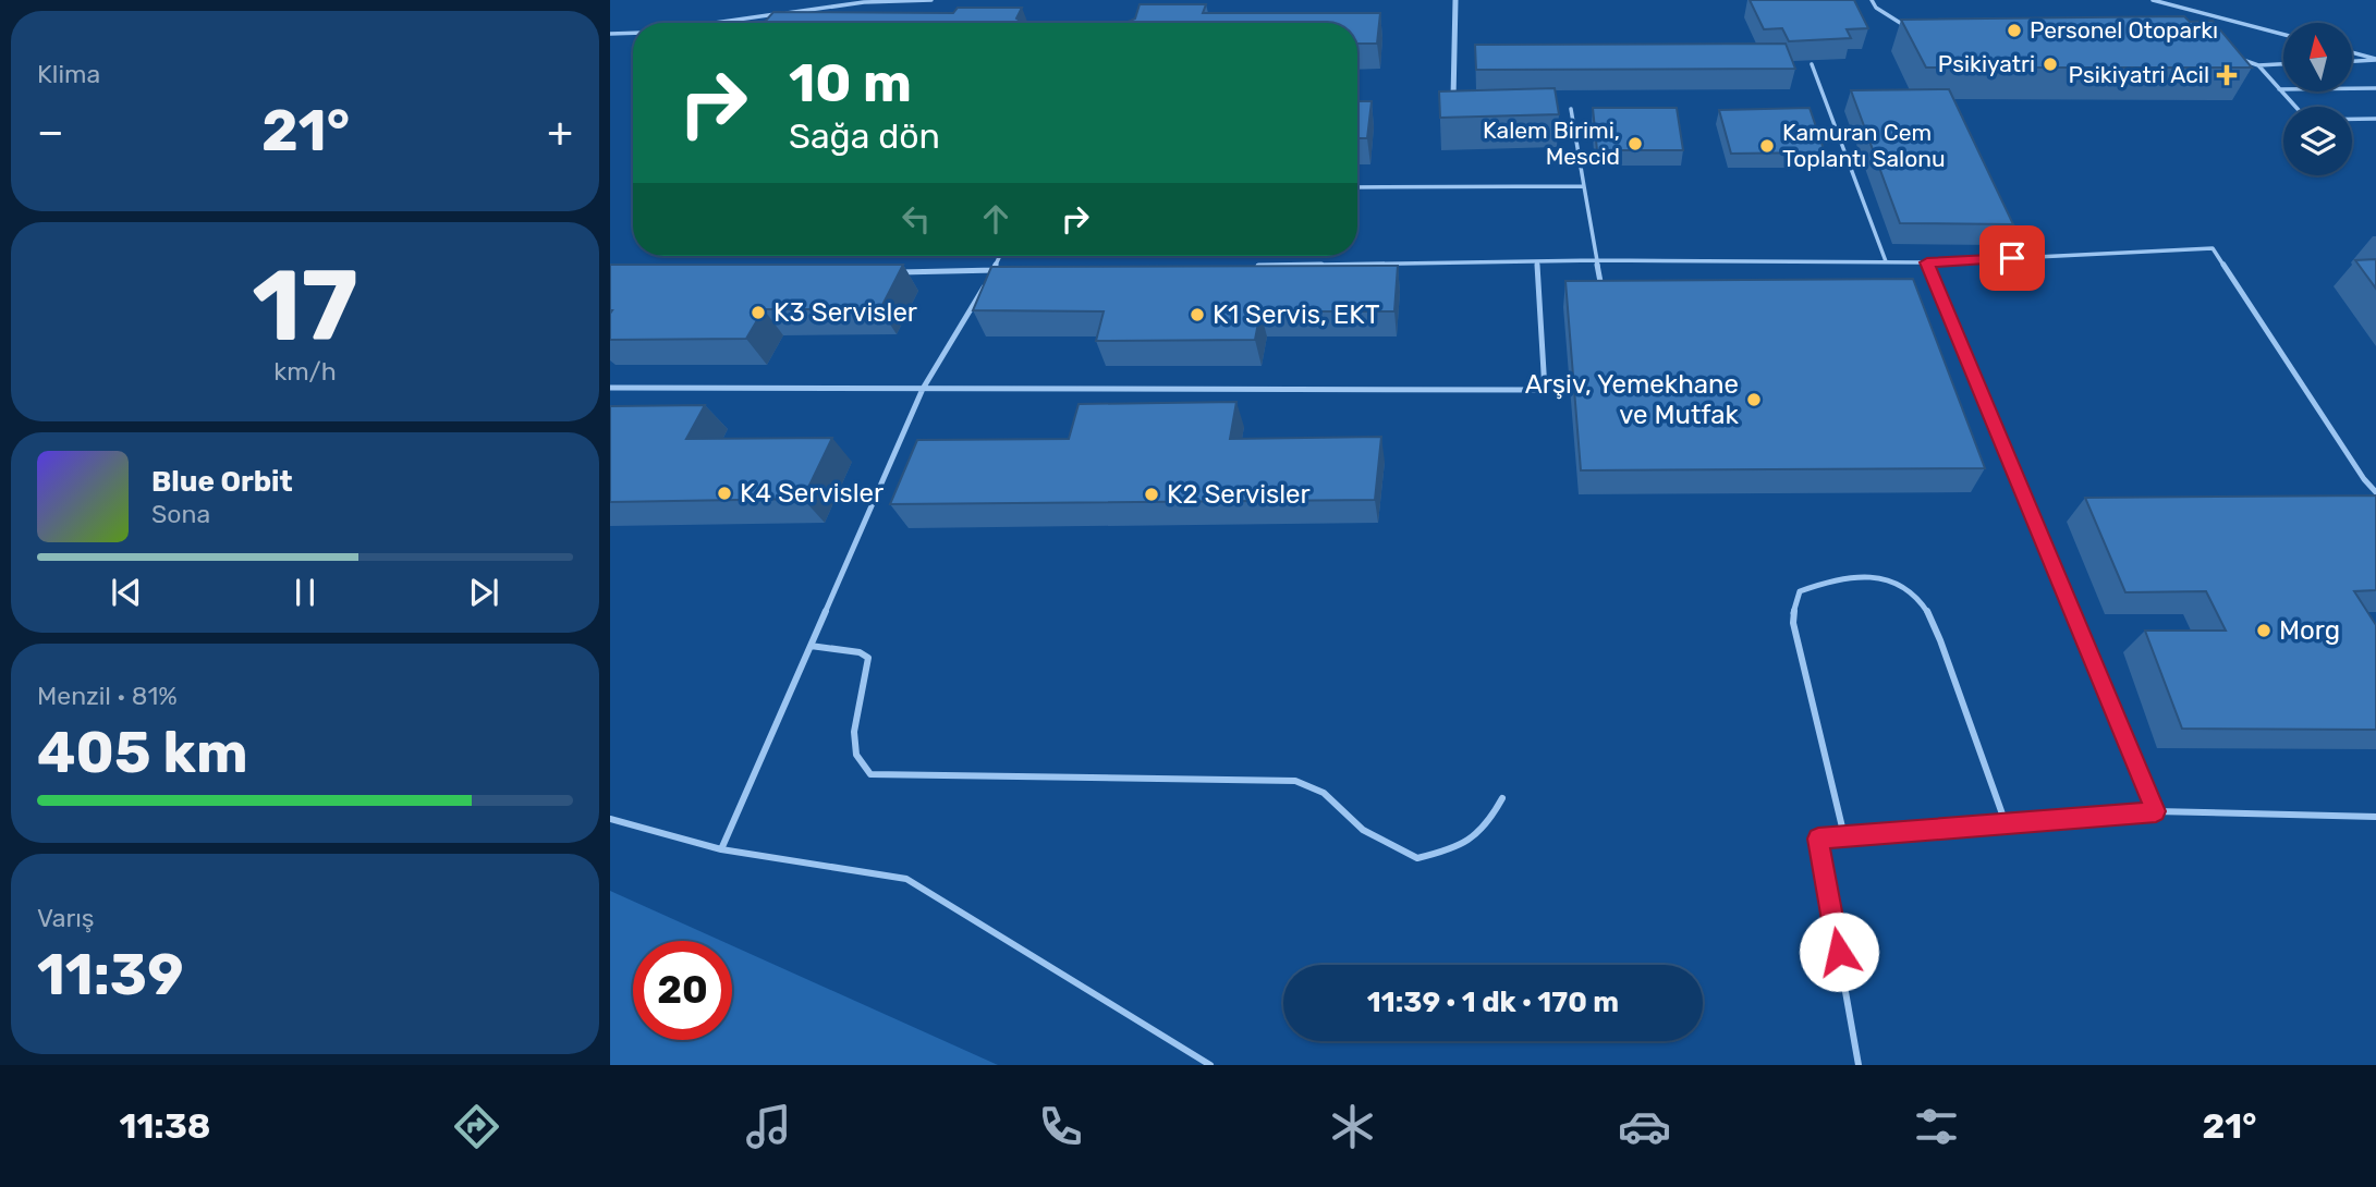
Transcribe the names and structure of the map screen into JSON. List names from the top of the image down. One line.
{"places":{"other":["Personel Otoparkı","Psikiyatri","Kalem Birimi, Mescid","Kamuran Cem Toplantı Salonu","K3 Servisler","K1 Servis, EKT","Arşiv, Yemekhane ve Mutfak","K4 Servisler","K2 Servisler","Morg"],"health":["Psikiyatri Acil"]},"north":"top","page":{"tile":["Klima",["17","km/h"],["Menzil · 81%","405 km"],["Varış","11:39"]],"turn":["10 m","Sağa dön"],"heat":["−","21°","+"],"song":["Blue Orbit","Sona"],"limit":"20","trip":"11:39 · 1 dk · 170 m","tabs":["11:38","21°"]}}
